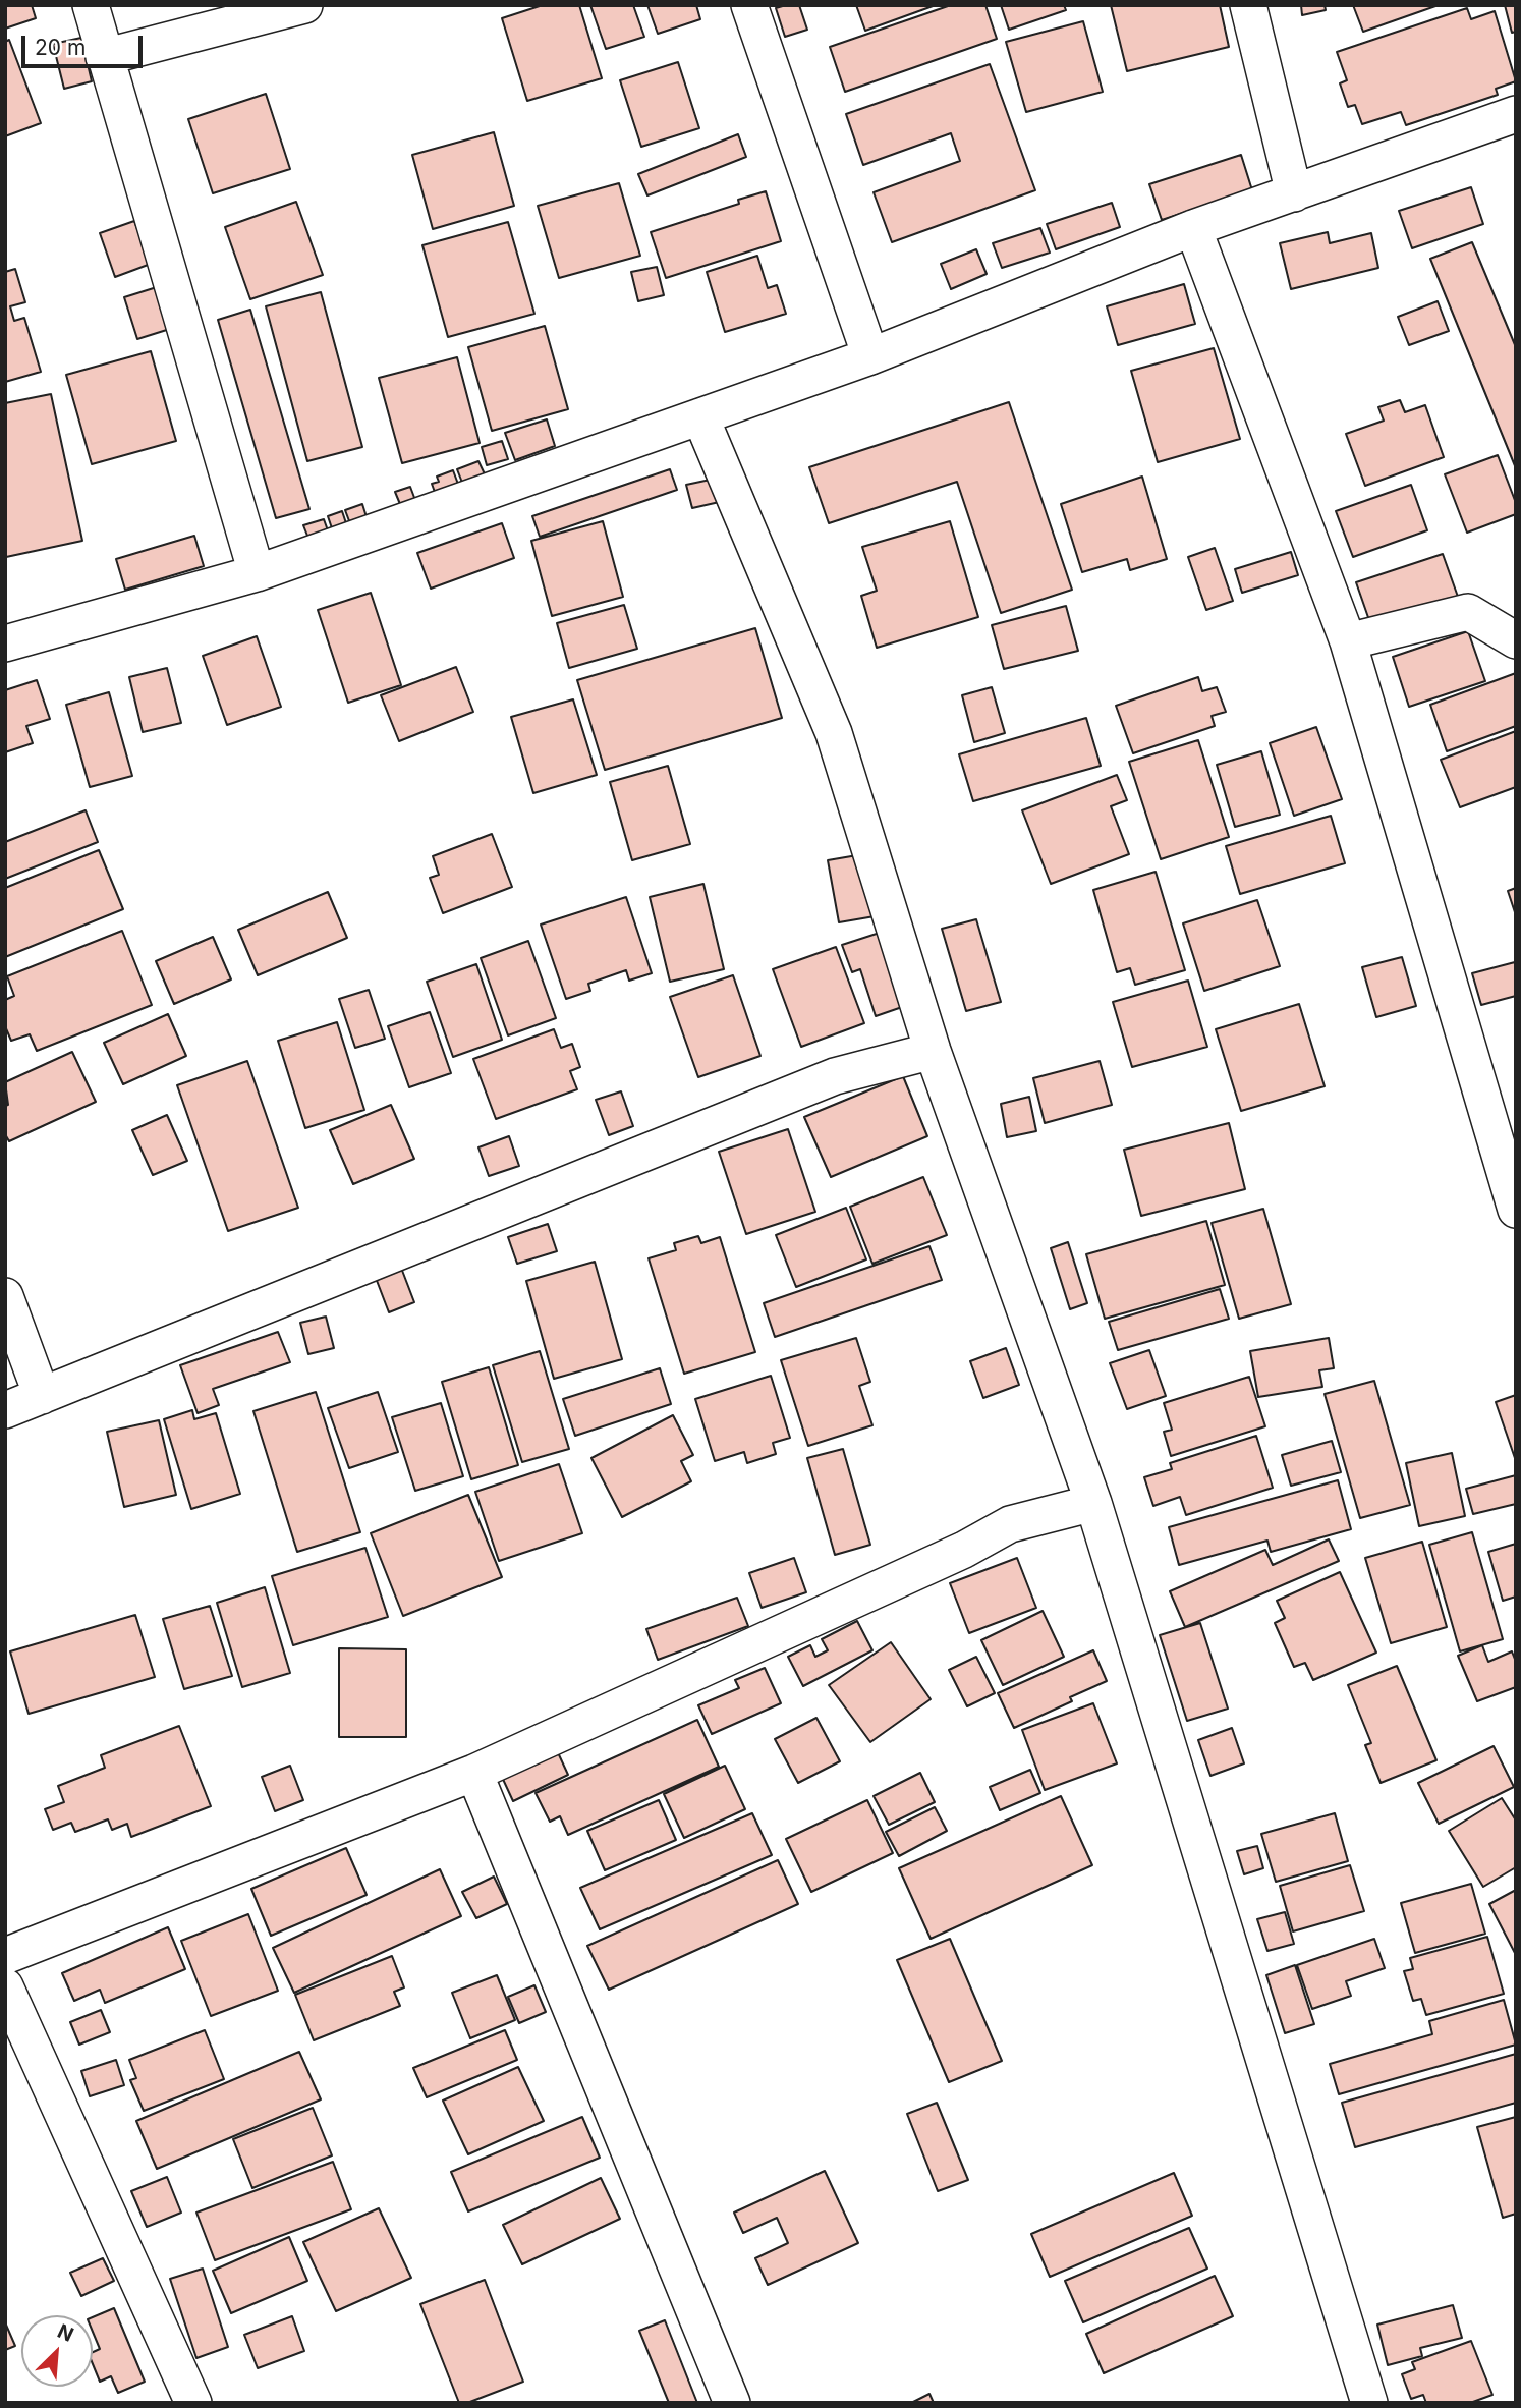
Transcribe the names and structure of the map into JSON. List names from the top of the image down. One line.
{"scale_bar":"20 m","north":"top right"}
